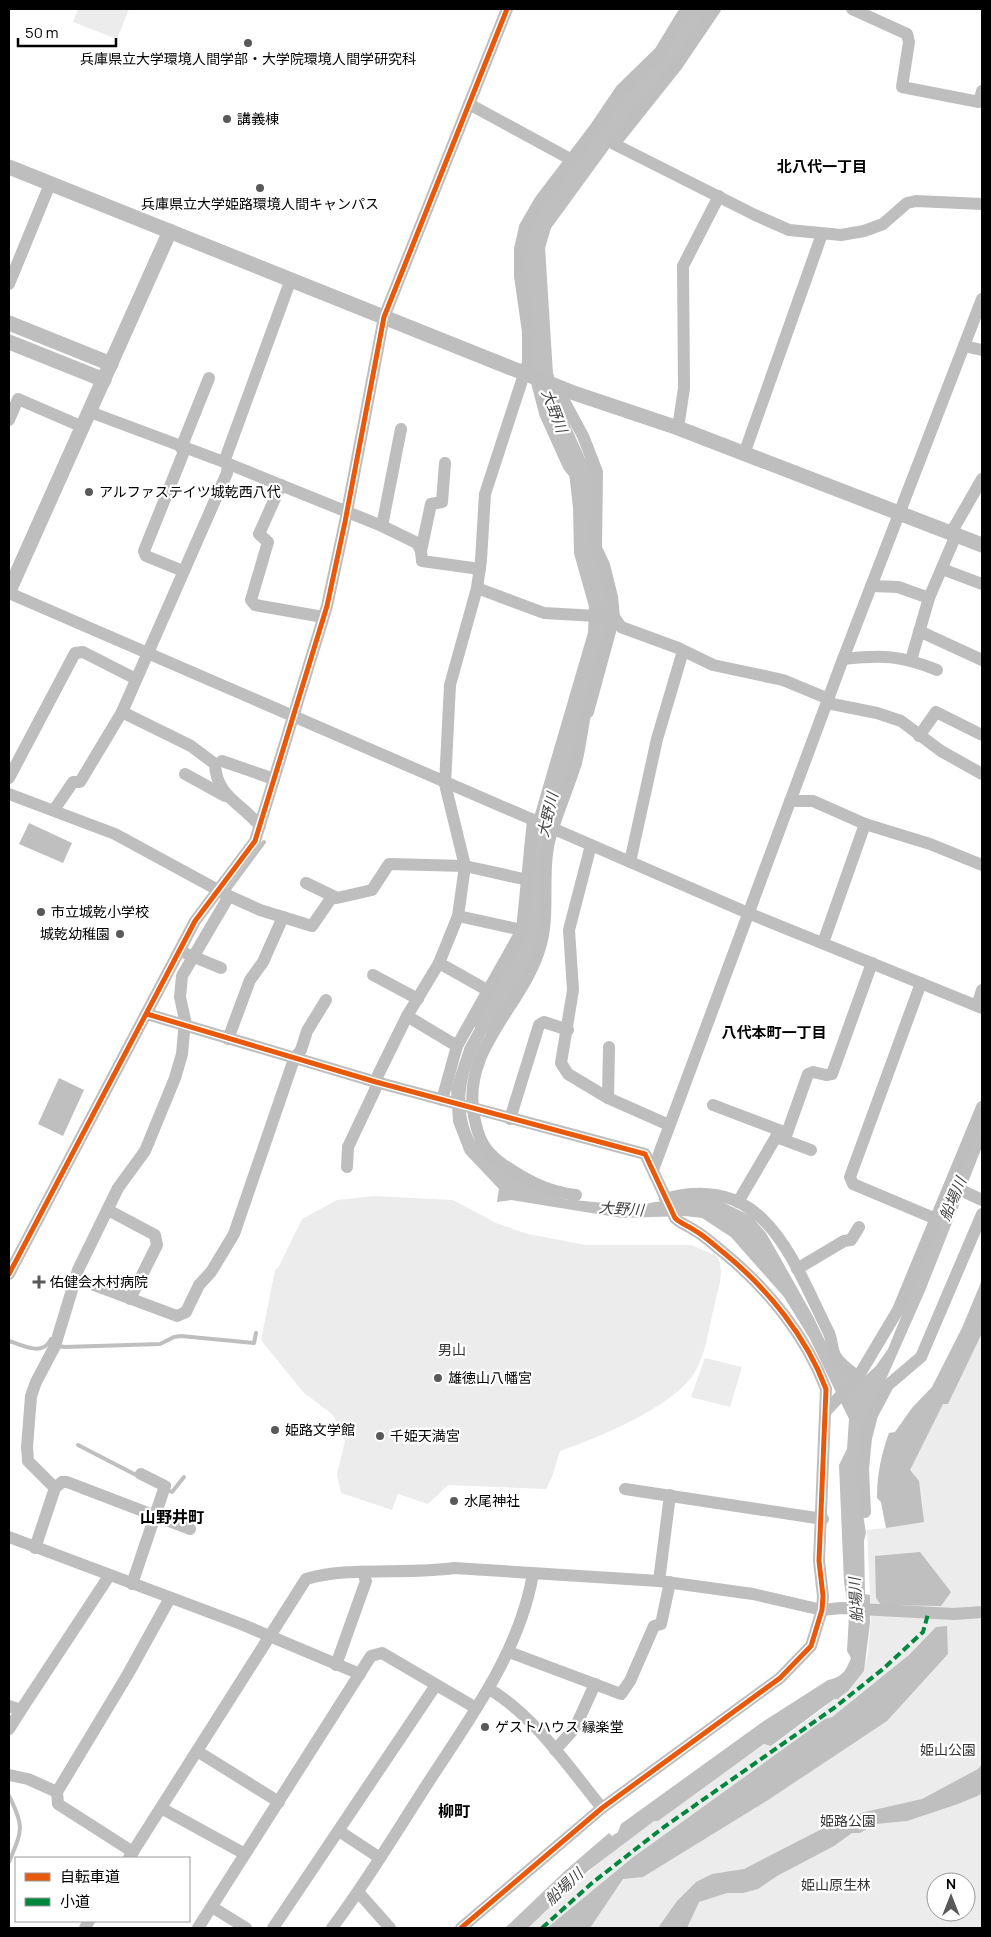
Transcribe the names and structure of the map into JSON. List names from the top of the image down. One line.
{"districts":["北八代一丁目","八代本町一丁目","山野井町","柳町"],"water":["大野川","船場川"],"parks":["男山","姫山公園","姫路公園","姫山原生林"],"places":{"other":["兵庫県立大学環境人間学部・大学院環境人間学研究科","講義棟","兵庫県立大学姫路環境人間キャンパス","アルファステイツ城乾西八代","市立城乾小学校","城乾幼稚園","雄徳山八幡宮","姫路文学館","千姫天満宮","水尾神社","ゲストハウス 縁楽堂"],"health":["佑健会木村病院"]},"legend":["自転車道","小道"],"scale_bar":"50 m","north":"top"}
